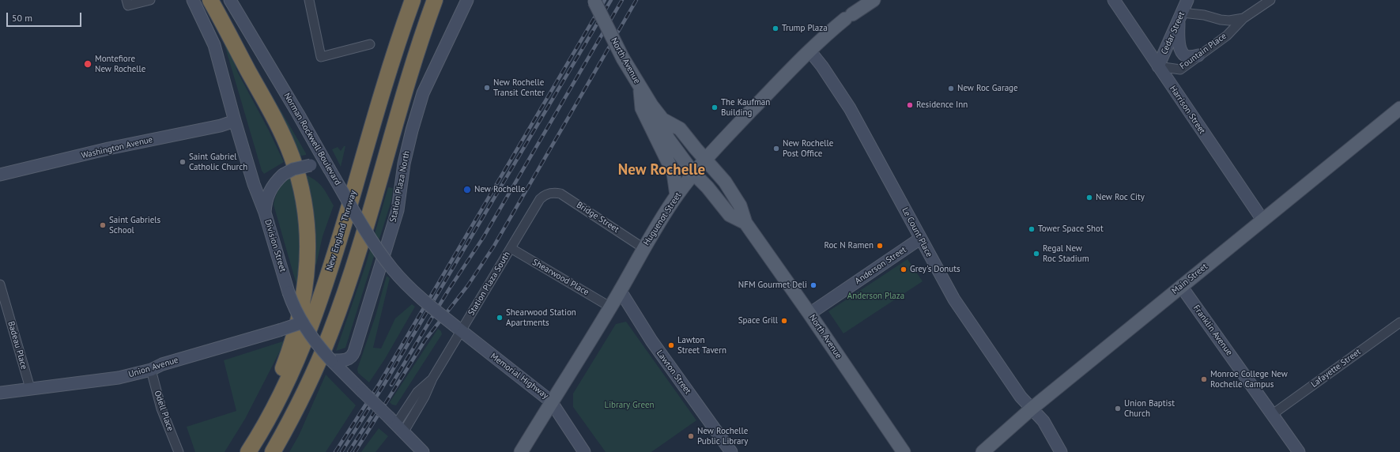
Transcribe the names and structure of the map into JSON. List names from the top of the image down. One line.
{"streets":{"highway":["New England Thruway"],"main road":["North Avenue","Huguenot Street","Main Street"],"street":["Cedar Street","Fountain Place","Harrison Street","Norman Rockwell Boulevard","Washington Avenue","Station Plaza North","Bridge Street","Le Count Place","Division Street","Anderson Street","Shearwood Place","Station Plaza South","Franklin Avenue","Badeau Place","Union Avenue","Lafayette Street","Lawton Street","Memorial Highway","Odell Place"]},"crossings":[["Cedar Street","Fountain Place"],["Cedar Street","Harrison Street"],["Fountain Place","Harrison Street"],["North Avenue","Huguenot Street"],["North Avenue","Anderson Street"],["Harrison Street","Main Street"],["Norman Rockwell Boulevard","Station Plaza South"],["Norman Rockwell Boulevard","Memorial Highway"],["Washington Avenue","Division Street"],["Station Plaza North","Division Street"],["Bridge Street","Huguenot Street"],["Bridge Street","Station Plaza South"],["Huguenot Street","Le Count Place"],["Huguenot Street","Shearwood Place"],["Huguenot Street","Lawton Street"],["Huguenot Street","Memorial Highway"],["Le Count Place","Anderson Street"],["Le Count Place","Main Street"],["Division Street","Station Plaza South"],["Division Street","Union Avenue"],["Shearwood Place","Station Plaza South"],["Main Street","Franklin Avenue"],["Station Plaza South","Memorial Highway"],["Franklin Avenue","Lafayette Street"],["Badeau Place","Union Avenue"],["Union Avenue","Odell Place"]],"districts":["New Rochelle"],"parks":["Anderson Plaza","Library Green"],"places":["Trump Plaza","Montefiore New Rochelle","New Rochelle Transit Center","New Roc Garage","Residence Inn","The Kaufman Building","New Rochelle Post Office","Saint Gabriel Catholic Church","New Rochelle","New Roc City","Saint Gabriels School","Tower Space Shot","Roc N Ramen","Regal New Roc Stadium","Grey's Donuts","NFM Gourmet Deli","Shearwood Station Apartments","Space Grill","Lawton Street Tavern","Monroe College New Rochelle Campus","Union Baptist Church","New Rochelle Public Library"],"scale_bar":"50 m"}
